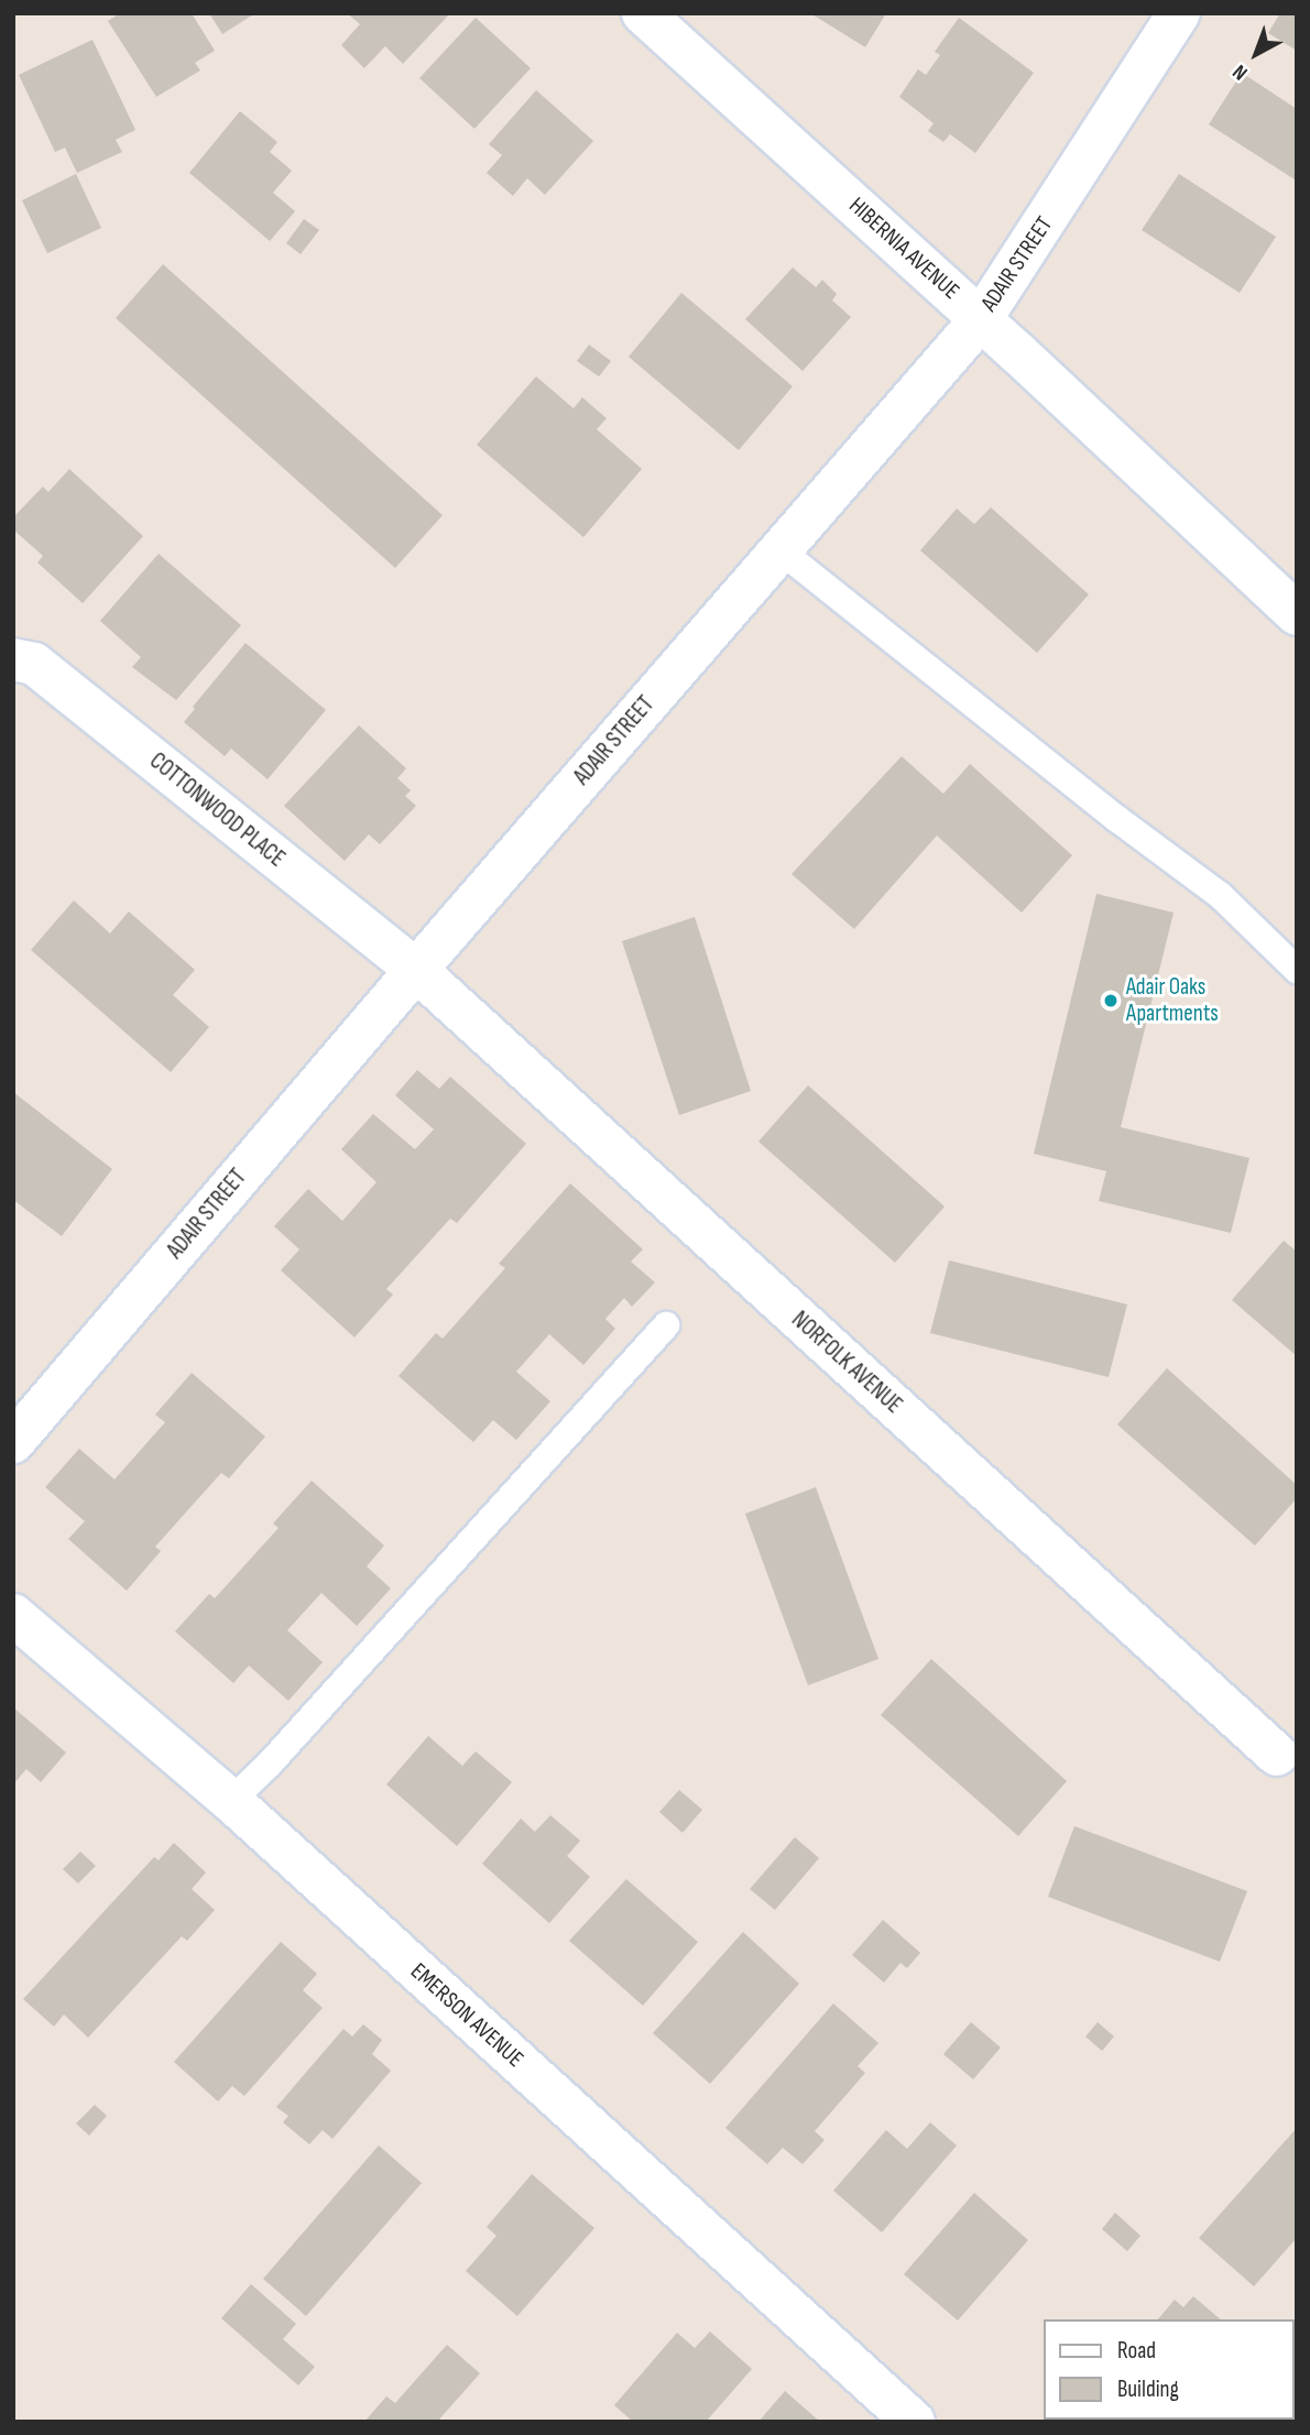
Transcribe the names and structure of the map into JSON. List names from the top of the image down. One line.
{"streets":{"street":["HIBERNIA AVENUE","ADAIR STREET","COTTONWOOD PLACE","NORFOLK AVENUE","EMERSON AVENUE"]},"crossings":[["HIBERNIA AVENUE","ADAIR STREET"],["ADAIR STREET","COTTONWOOD PLACE"],["ADAIR STREET","NORFOLK AVENUE"],["COTTONWOOD PLACE","NORFOLK AVENUE"]],"places":["Adair Oaks Apartments"],"legend":["Road","Building"],"north":"bottom left"}
